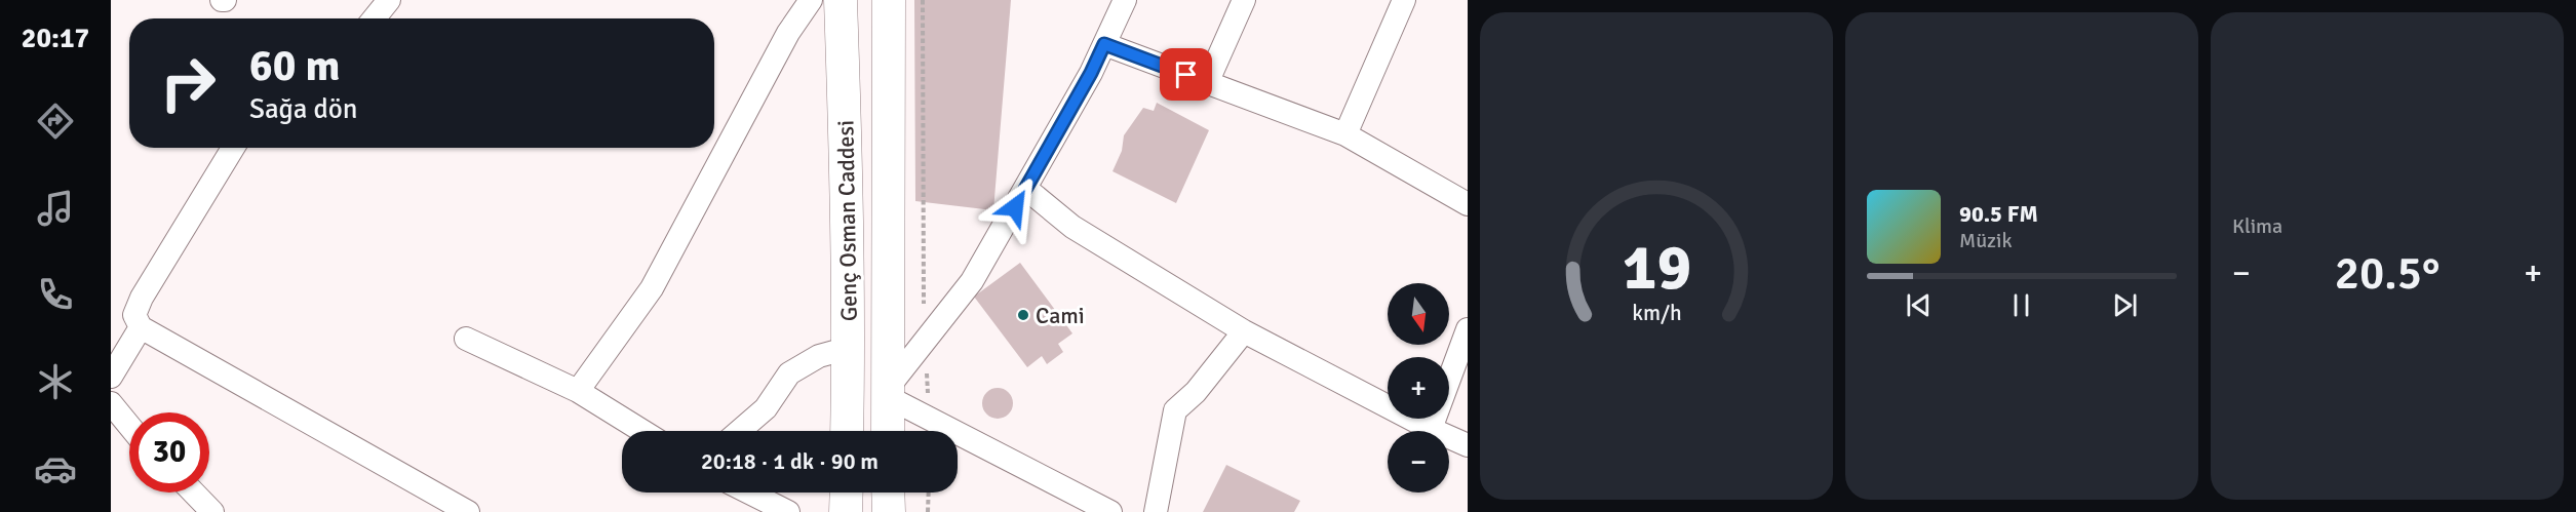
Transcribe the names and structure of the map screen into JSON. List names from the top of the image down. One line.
{"streets":{"main road":["Genç Osman Caddesi"]},"places":["Cami"],"north":"bottom","page":{"tabs":"20:17","tile":"Klima","turn":["60 m","Sağa dön"],"song":["90.5 FM","Müzik"],"heat":["−","20.5°","+"],"map_buttons":["+","−"],"limit":"30","trip":"20:18 · 1 dk · 90 m","gauge":["19","km/h"]}}
